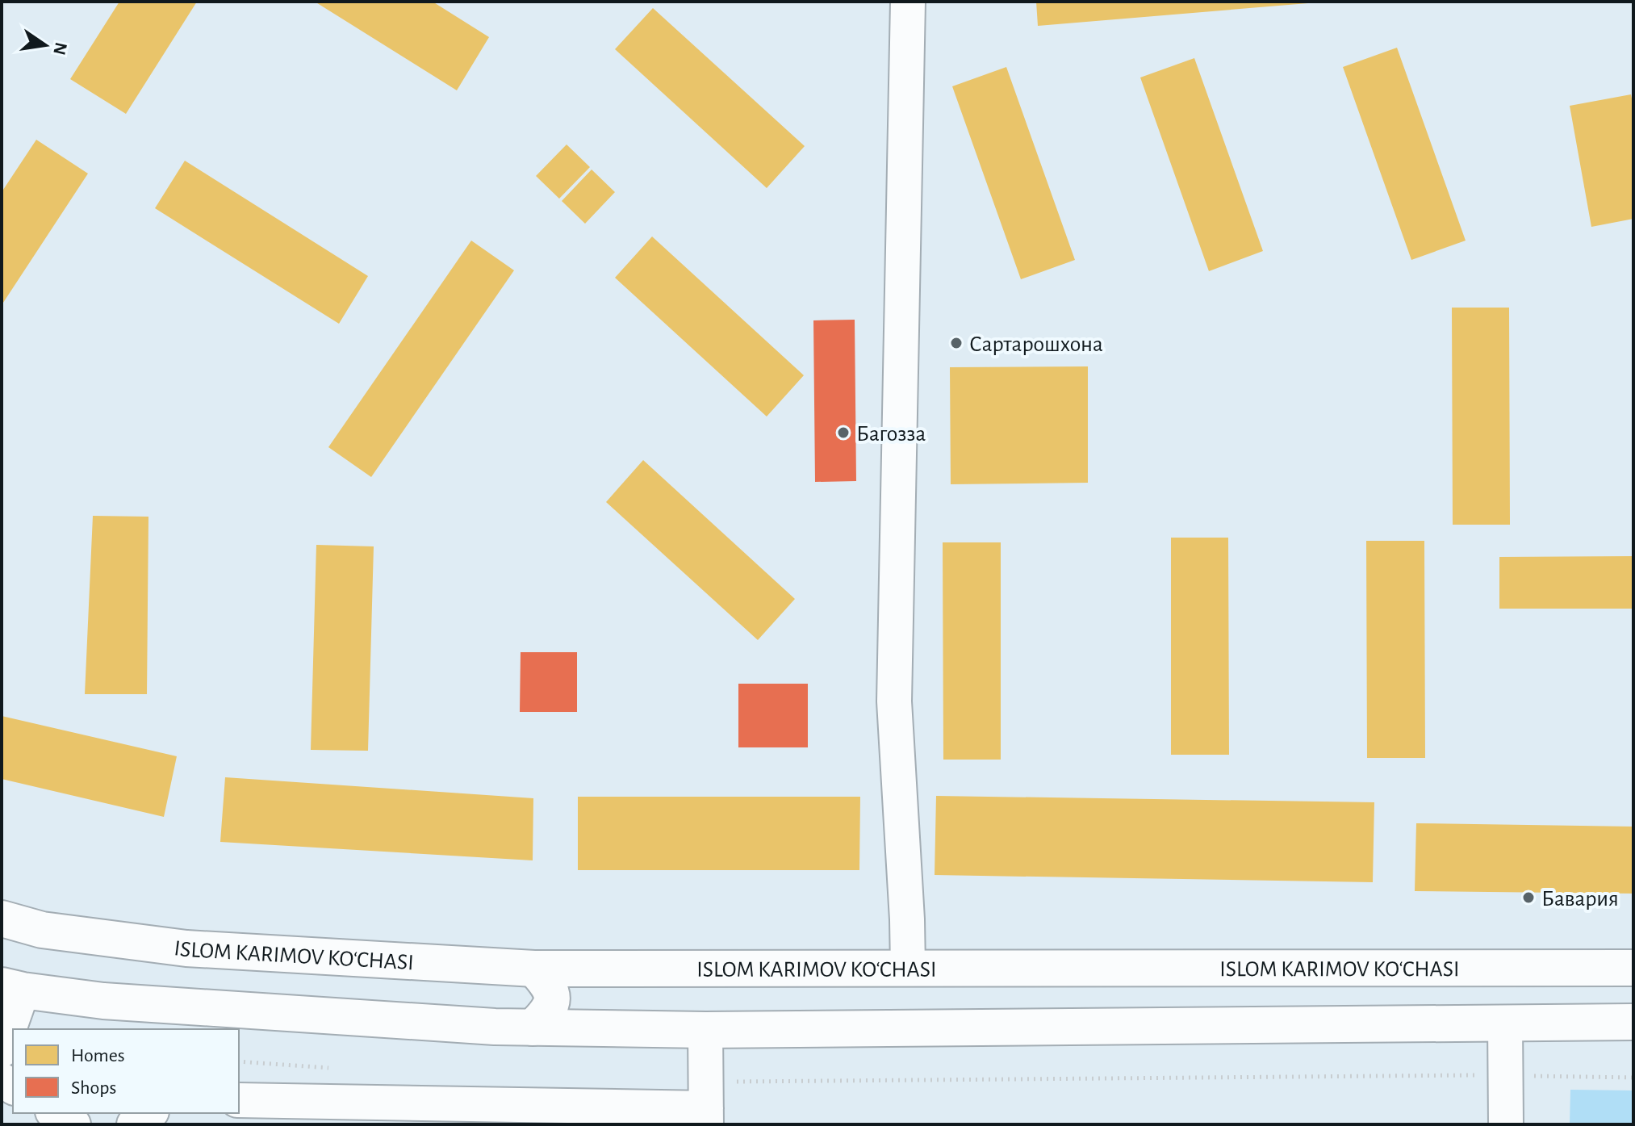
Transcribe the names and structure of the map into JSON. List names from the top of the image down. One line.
{"streets":{"main road":["ISLOM KARIMOV KO‘CHASI"]},"places":["Сартарошхона","Багозза","Бавария"],"legend":["Homes","Shops"],"north":"right"}
